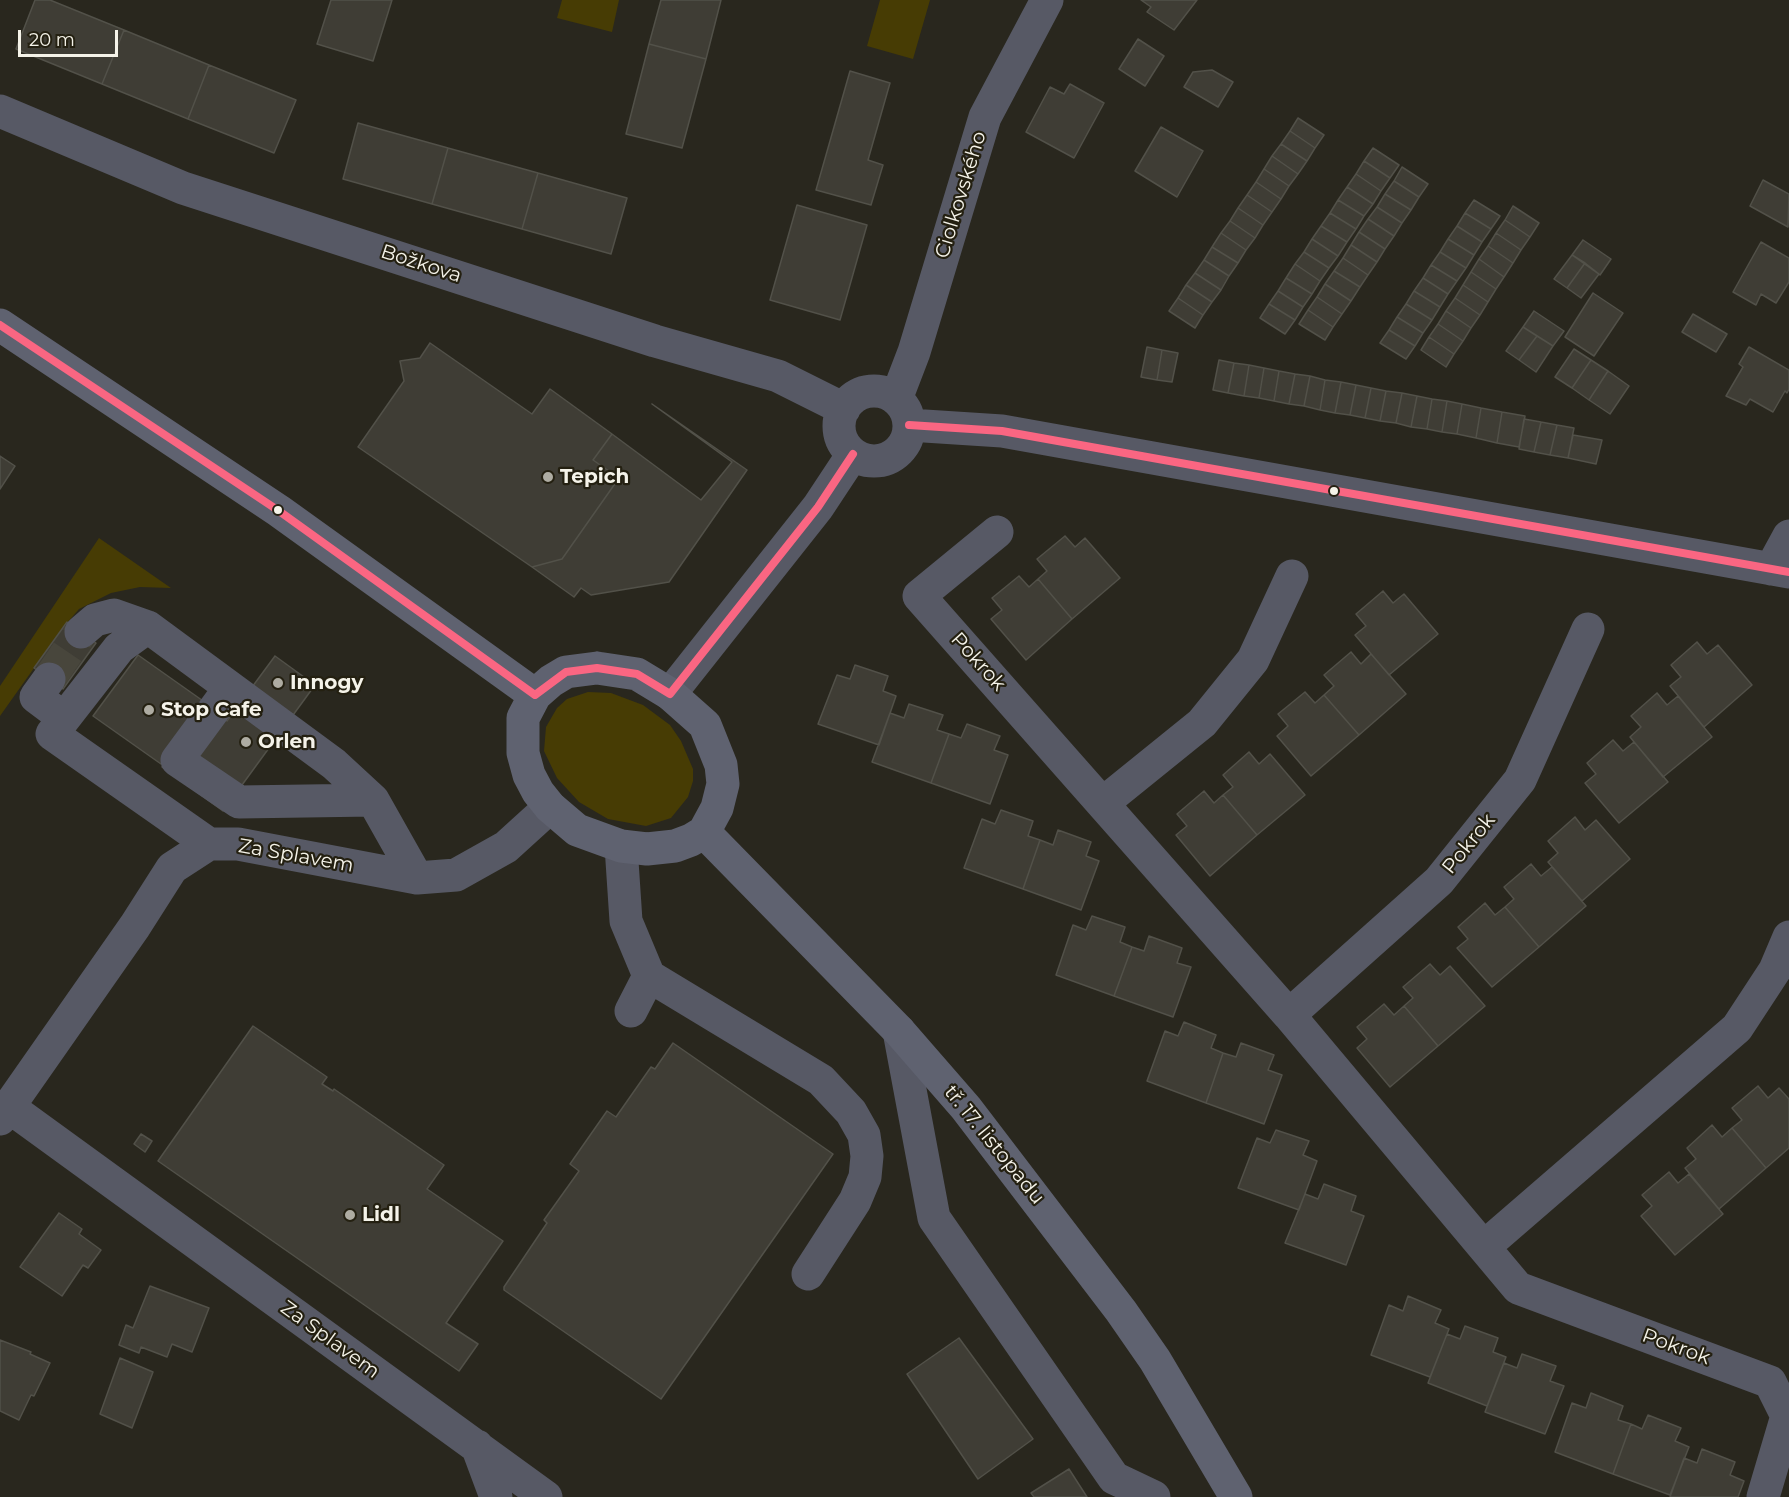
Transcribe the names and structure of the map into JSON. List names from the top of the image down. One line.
{"streets":{"main road":["tř. 17. listopadu"],"street":["Ciolkovského","Božkova","Pokrok","Za Splavem"]},"crossings":[["Ciolkovského","Božkova"],["Za Splavem","tř. 17. listopadu"]],"places":["Tepich","Innogy","Stop Cafe","Orlen","Lidl"],"scale_bar":"20 m"}
